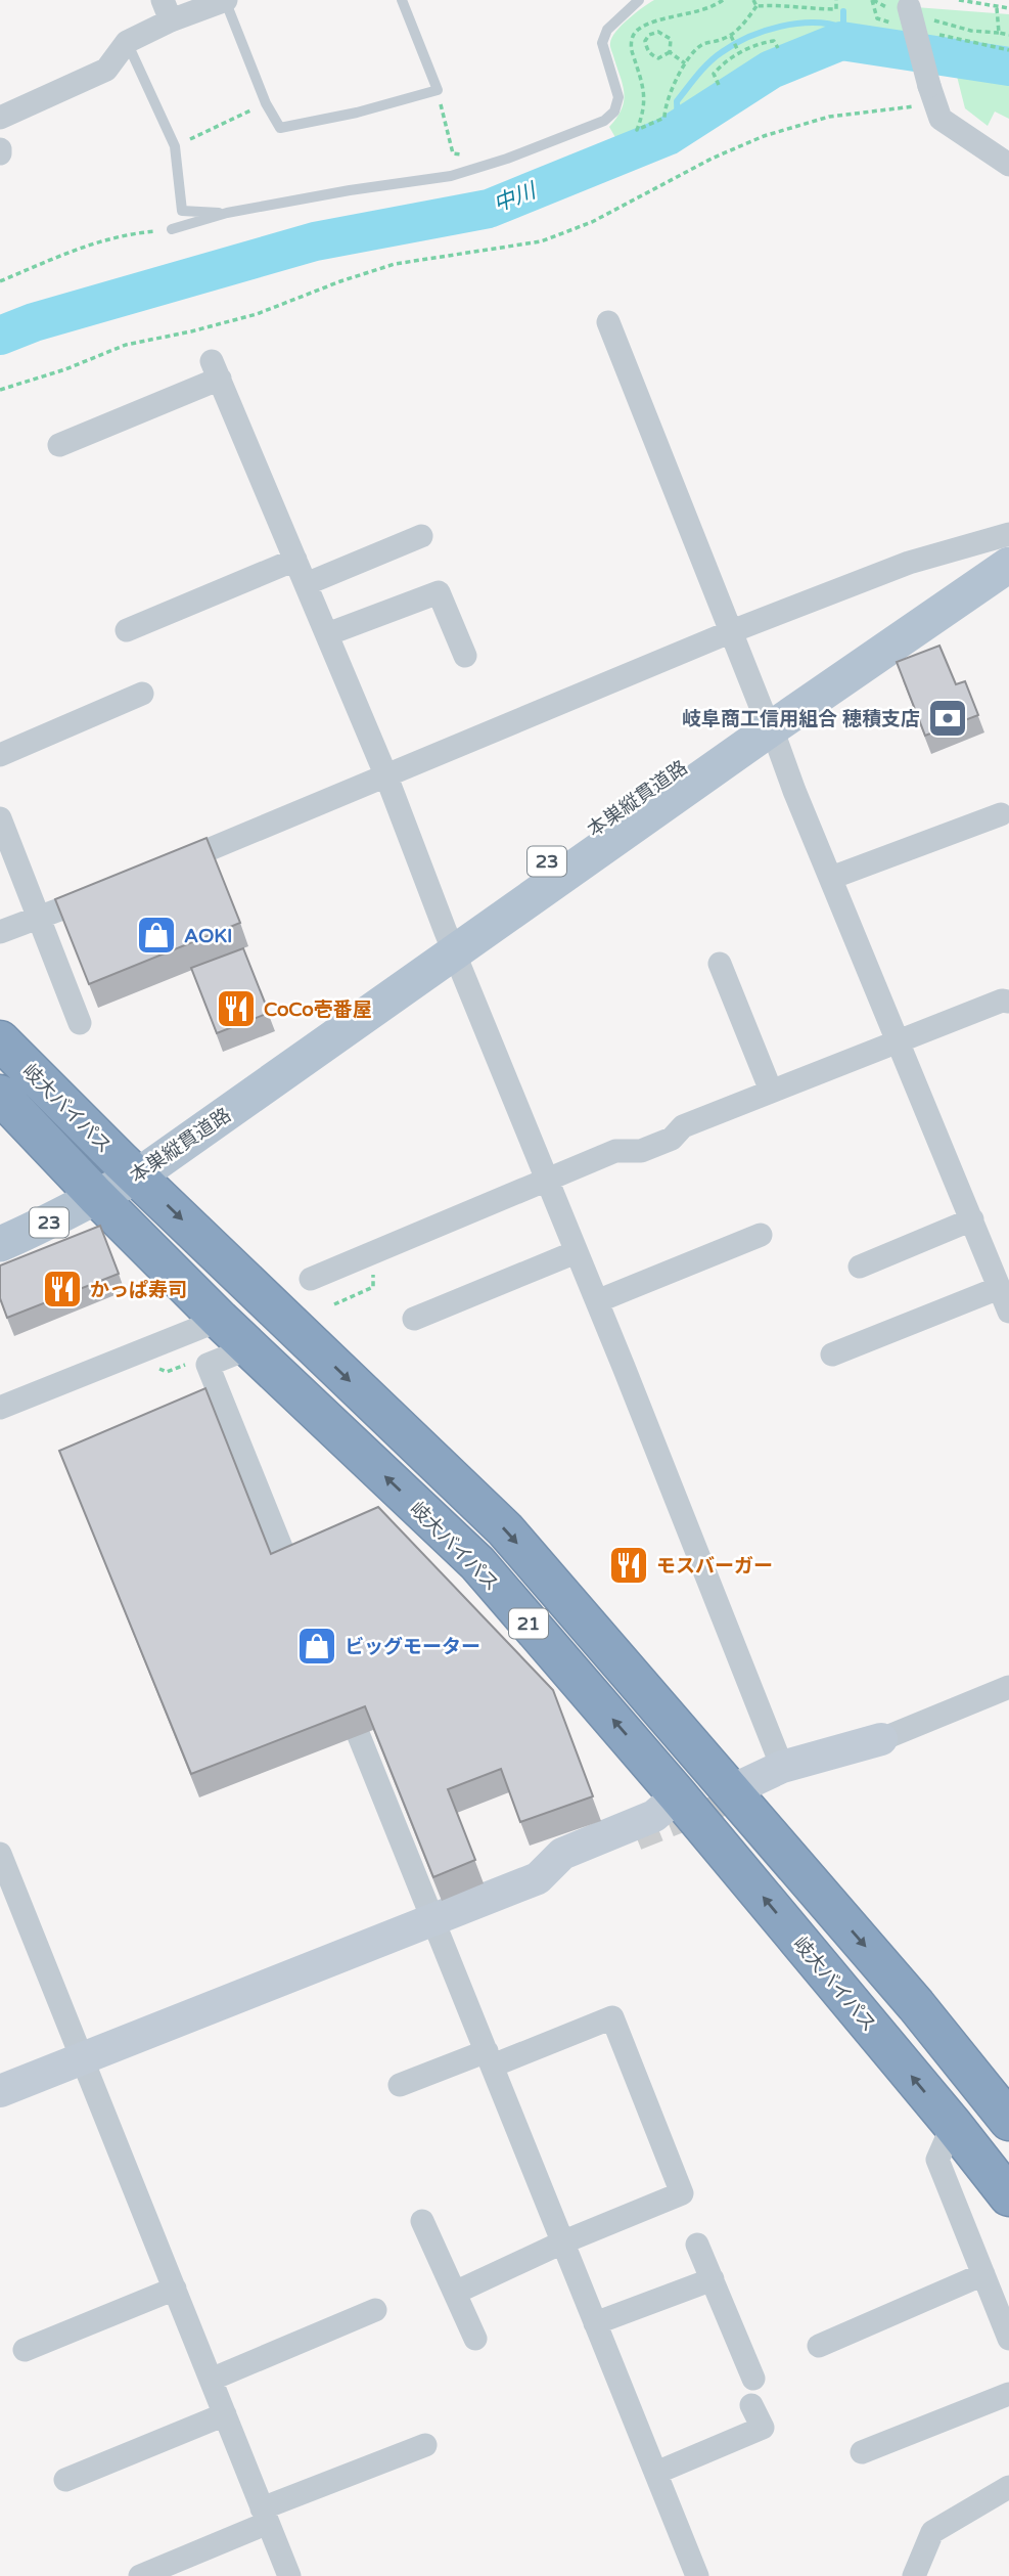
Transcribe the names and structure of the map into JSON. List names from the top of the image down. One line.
{"streets":{"highway":["岐大バイパス","21"],"main road":["本巣縦貫道路","23"]},"crossings":[["本巣縦貫道路","23"],["本巣縦貫道路","岐大バイパス"],["23","岐大バイパス"]],"water":["中川"],"places":{"bank":["岐阜商工信用組合 穂積支店"],"shop":["AOKI","ビッグモーター"],"restaurant":["CoCo壱番屋","かっぱ寿司","モスバーガー"]}}
